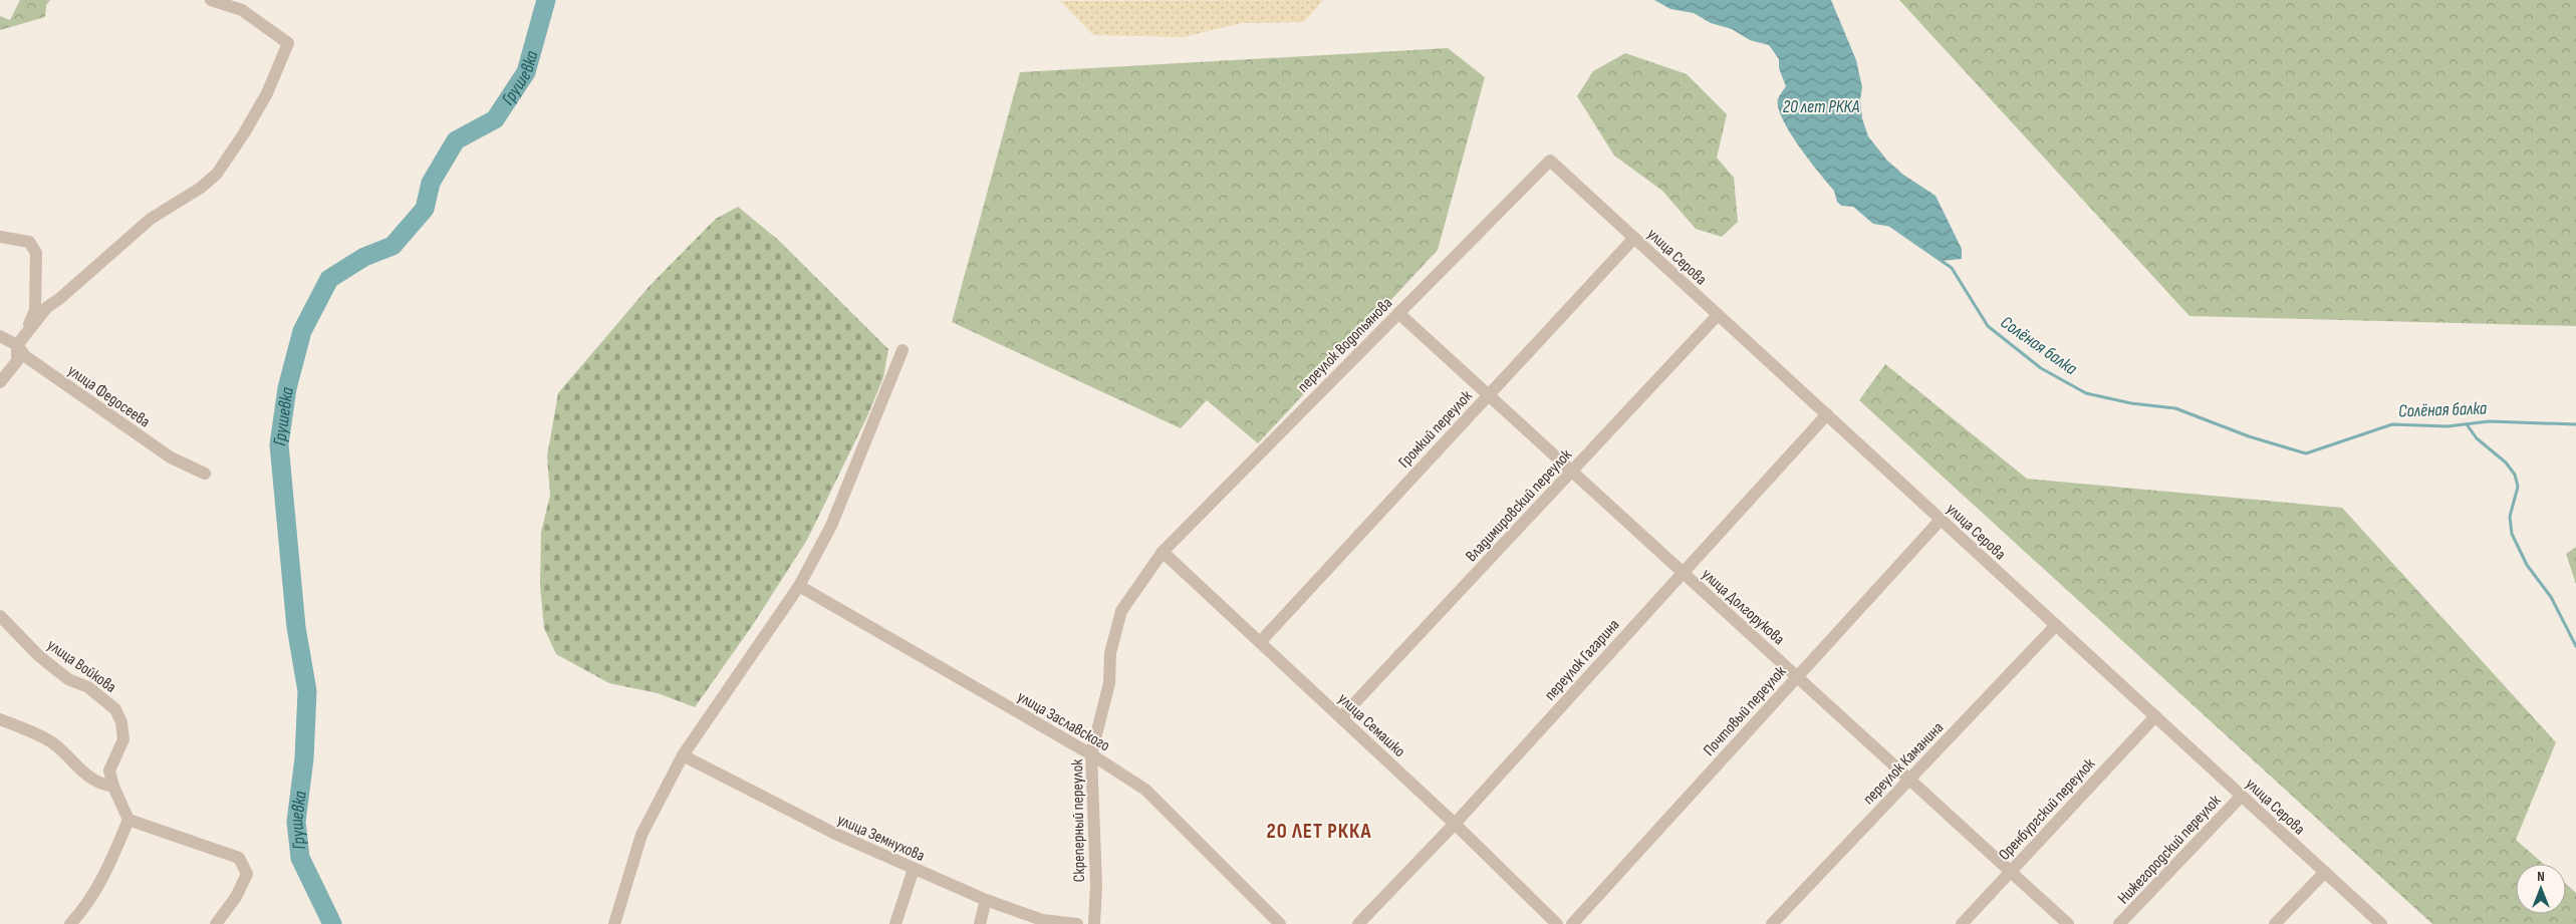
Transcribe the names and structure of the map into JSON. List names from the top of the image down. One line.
{"streets":{"street":["улица Серова","переулок Водопьянова","улица Федосеева","Громкий переулок","Владимировский переулок","улица Долгорукова","переулок Гагарина","улица Войкова","Почтовый переулок","улица Заславского","улица Семашко","переулок Каманина","Оренбургский переулок","Скреперный переулок","улица Земнухова","Нижегородский переулок"]},"crossings":[["улица Серова","переулок Водопьянова"],["улица Серова","Громкий переулок"],["улица Серова","Владимировский переулок"],["улица Серова","переулок Гагарина"],["улица Серова","Почтовый переулок"],["улица Серова","переулок Каманина"],["улица Серова","Оренбургский переулок"],["улица Серова","Нижегородский переулок"],["переулок Водопьянова","улица Долгорукова"],["переулок Водопьянова","улица Семашко"],["переулок Водопьянова","Скреперный переулок"],["Громкий переулок","улица Долгорукова"],["Громкий переулок","улица Семашко"],["Владимировский переулок","улица Долгорукова"],["Владимировский переулок","улица Семашко"],["улица Долгорукова","переулок Гагарина"],["улица Долгорукова","Почтовый переулок"],["улица Долгорукова","переулок Каманина"],["улица Долгорукова","Оренбургский переулок"],["переулок Гагарина","улица Семашко"],["улица Заславского","Скреперный переулок"],["улица Семашко","Скреперный переулок"]],"districts":["20 ЛЕТ РККА"],"water":["Грушевка","20 лет РККА","Солёная балка"],"north":"top"}
